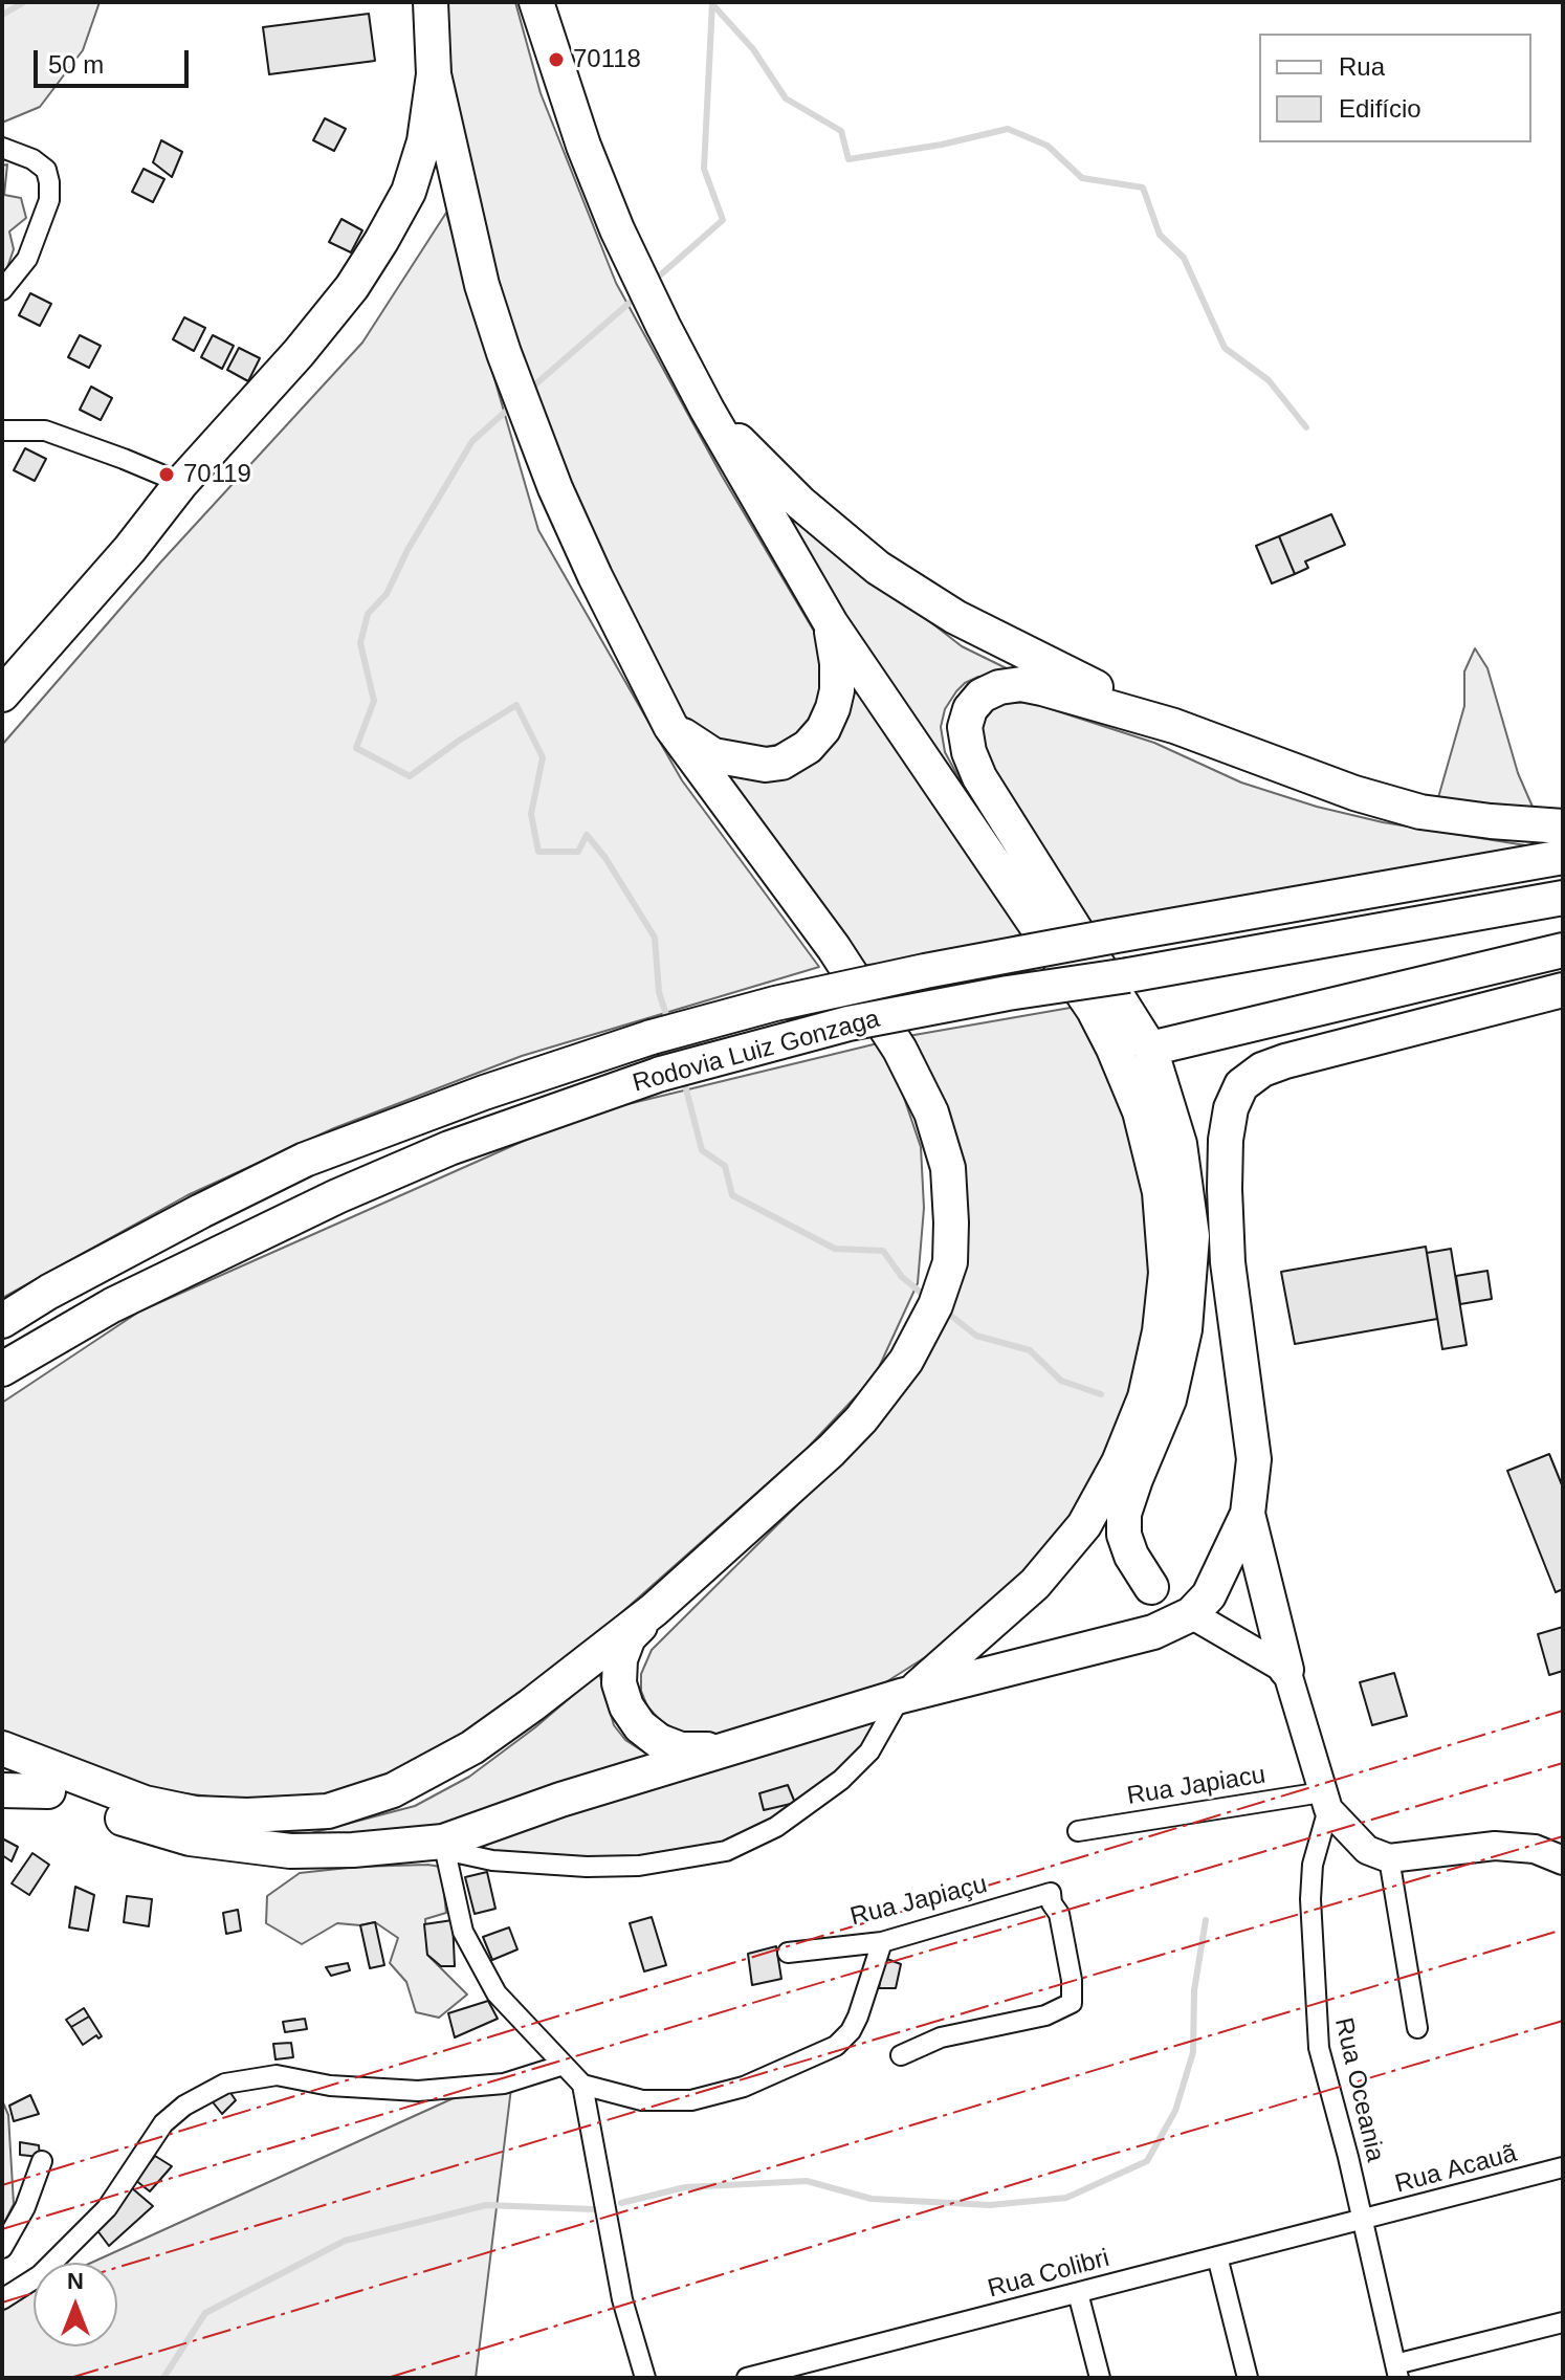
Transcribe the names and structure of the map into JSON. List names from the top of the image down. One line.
{"streets":{"highway":["Rodovia Luiz Gonzaga"],"street":["Rua Japiacu","Rua Japiaçu","Rua Oceania","Rua Acauã","Rua Colibri"]},"crossings":[["Rua Japiacu","Rua Oceania"],["Rua Oceania","Rua Acauã"],["Rua Oceania","Rua Colibri"],["Rua Acauã","Rua Colibri"]],"places":["70118","70119"],"legend":["Rua","Edifício"],"scale_bar":"50 m","north":"top"}
